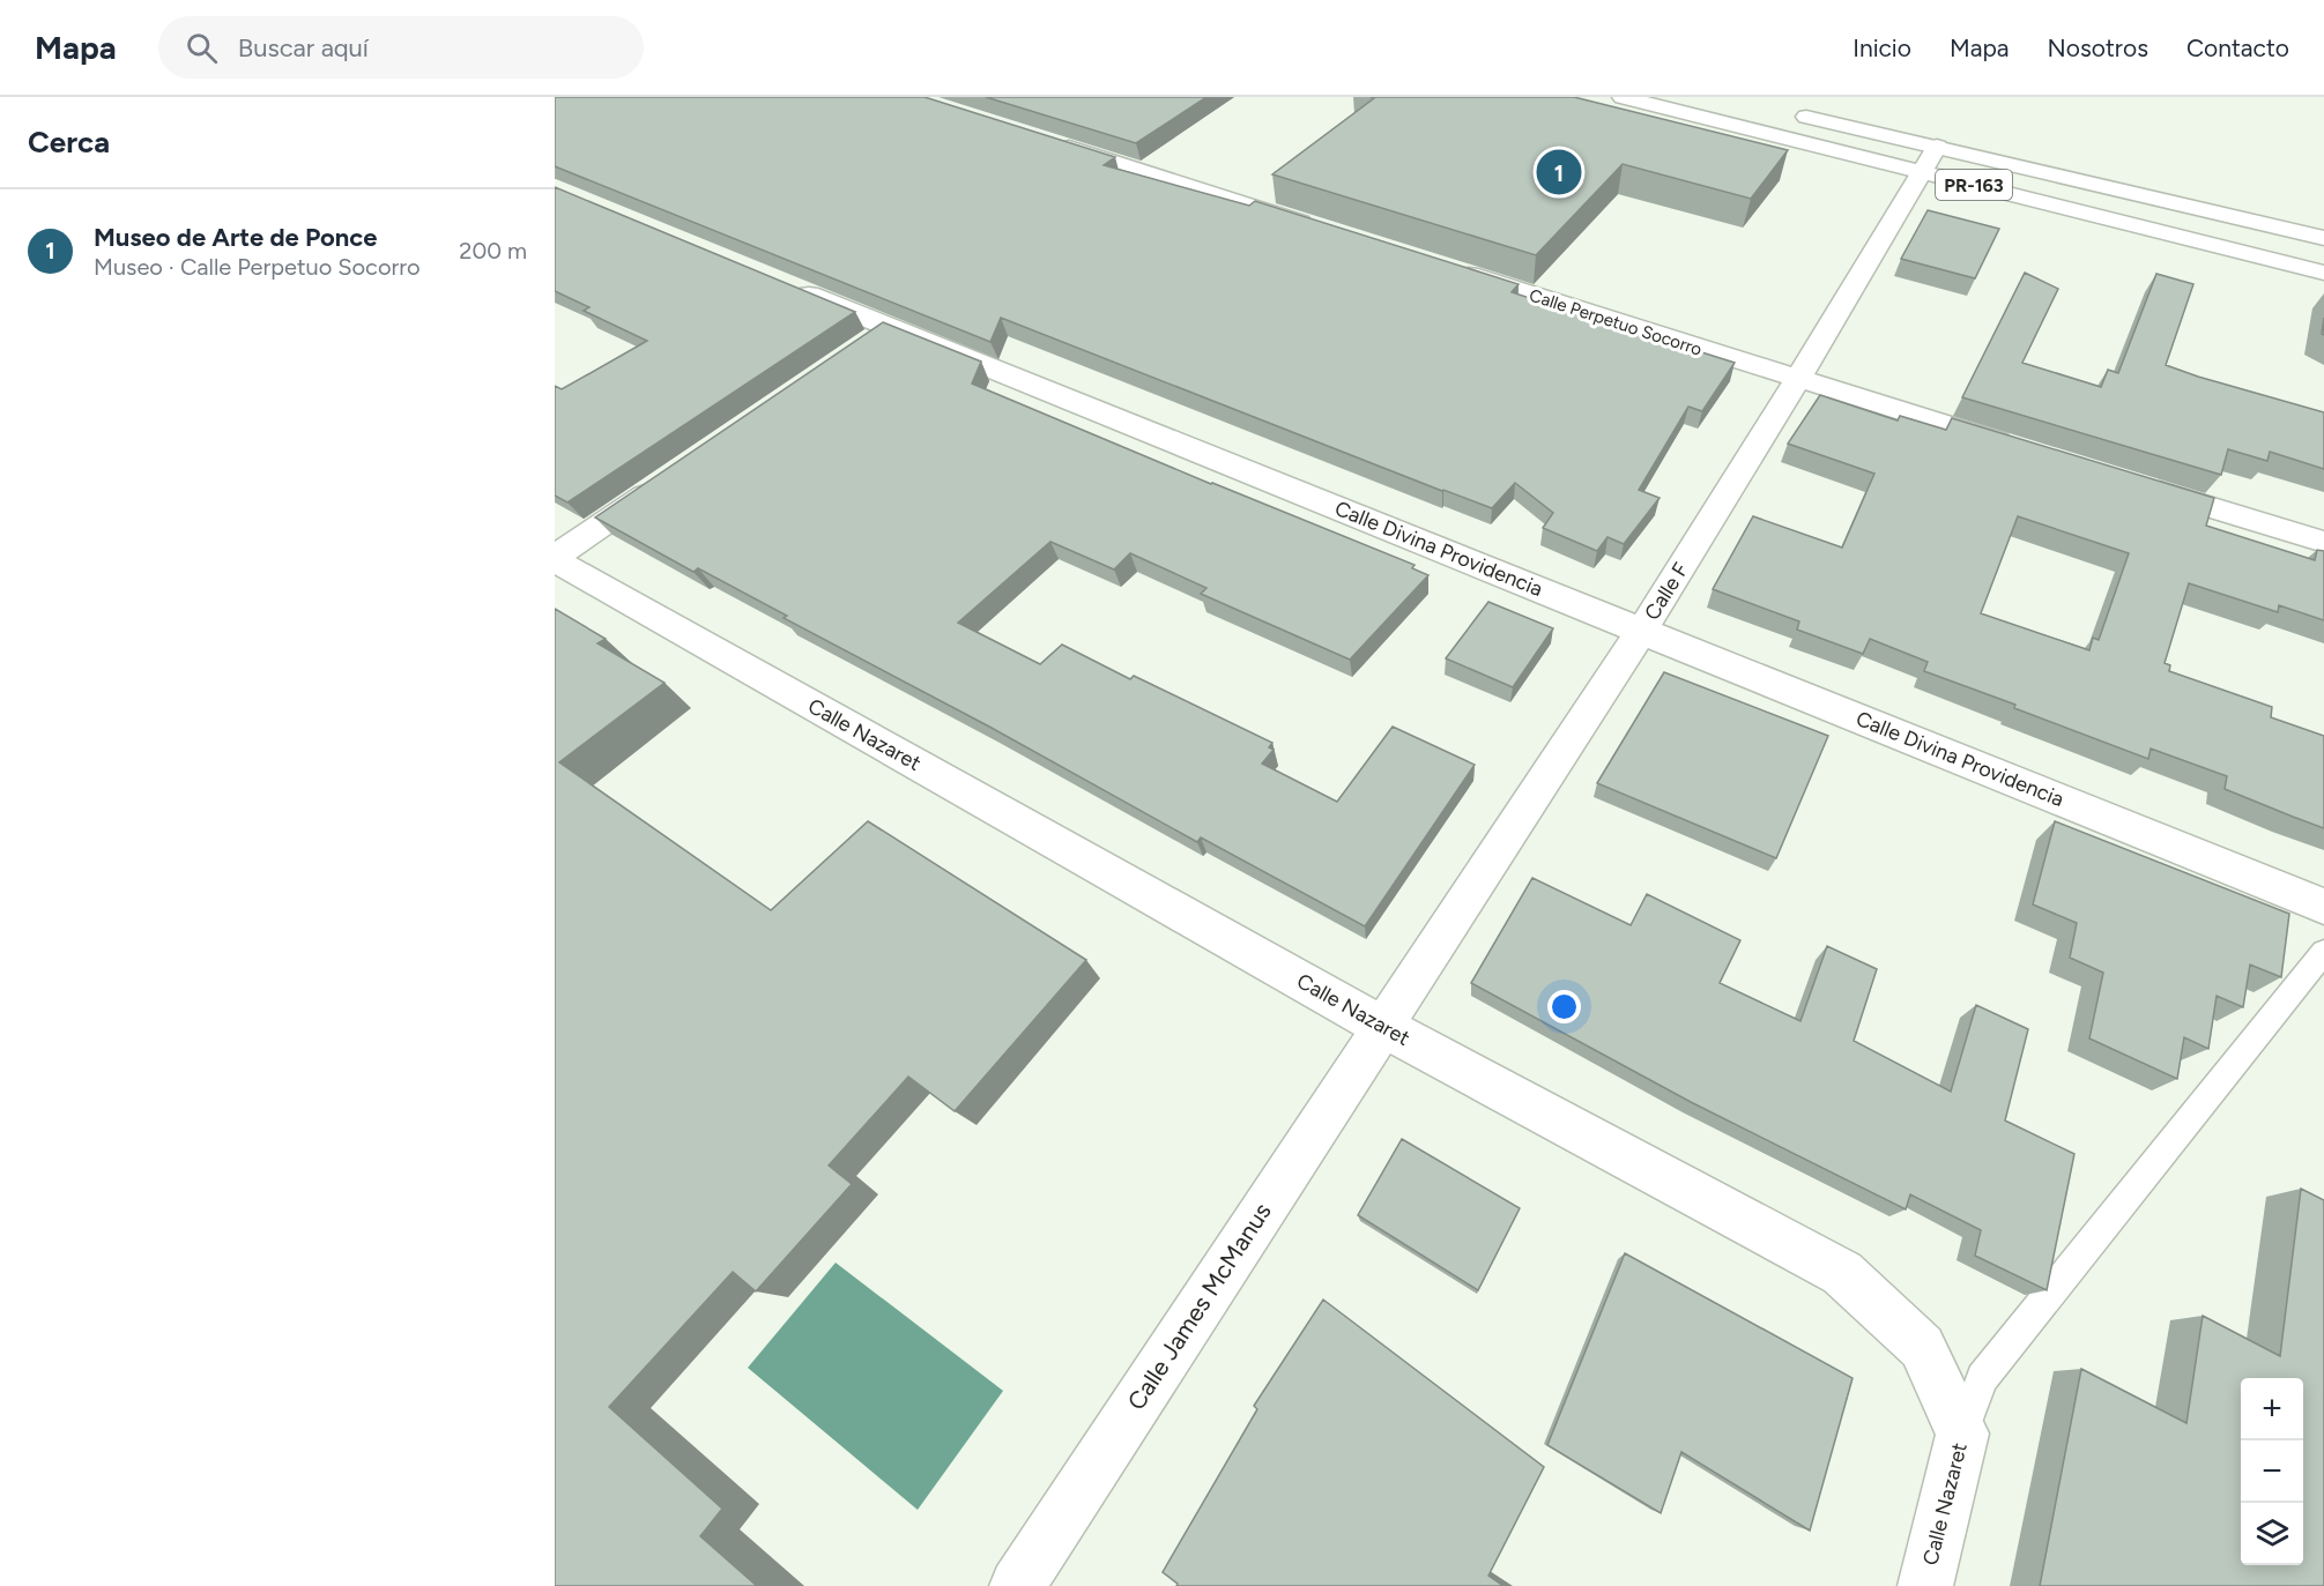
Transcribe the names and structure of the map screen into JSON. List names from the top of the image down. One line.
{"streets":{"street":["PR-163","Calle Perpetuo Socorro","Calle Divina Providencia","Calle F","Calle Nazaret","Calle James McManus"]},"crossings":[["PR-163","Calle F"],["Calle Perpetuo Socorro","Calle F"],["Calle Divina Providencia","Calle F"],["Calle F","Calle Nazaret"],["Calle F","Calle James McManus"],["Calle Nazaret","Calle James McManus"]],"page":{"header":"Mapa","search":"Buscar aquí","nav":["Inicio","Mapa","Nosotros","Contacto"],"heading":"Cerca","pins":"1","list":[{"mark":"1","name":"Museo de Arte de Ponce","note":"Museo · Calle Perpetuo Socorro","value":"200 m"}],"map_buttons":["+","−"]}}
